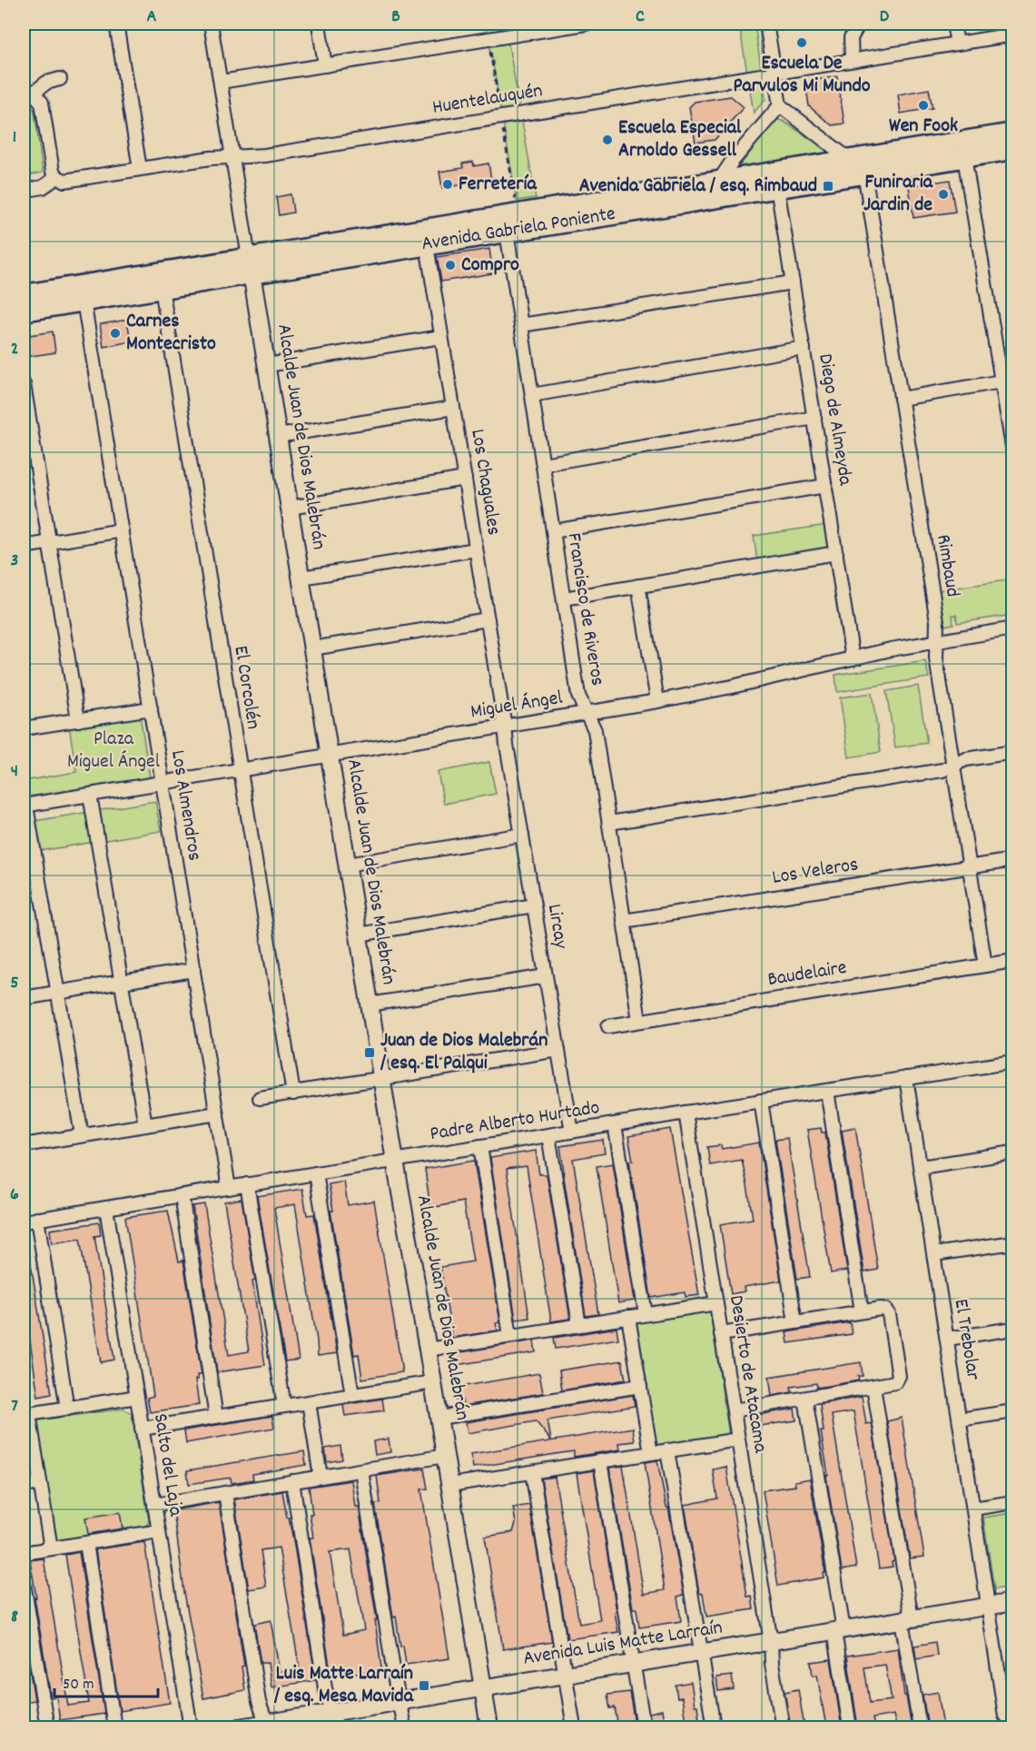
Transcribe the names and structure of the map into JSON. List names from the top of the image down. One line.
{"streets":{"main road":["Avenida Gabriela Poniente"],"street":["Huentelauquén","Diego de Almeyda","Alcalde Juan de Dios Malebrán","Los Chaguales","Rimbaud","Francisco de Riveros","El Corcolén","Miguel Ángel","Los Almendros","Los Veleros","Lircay","Baudelaire","Padre Alberto Hurtado","El Trebolar","Desierto de Atacama","Salto del Laja","Avenida Luis Matte Larraín"]},"crossings":[["Huentelauquén","Alcalde Juan de Dios Malebrán"],["Avenida Gabriela Poniente","Diego de Almeyda"],["Avenida Gabriela Poniente","Alcalde Juan de Dios Malebrán"],["Avenida Gabriela Poniente","Los Chaguales"],["Avenida Gabriela Poniente","Rimbaud"],["Avenida Gabriela Poniente","Francisco de Riveros"],["Avenida Gabriela Poniente","El Corcolén"],["Avenida Gabriela Poniente","Los Almendros"],["Diego de Almeyda","Miguel Ángel"],["Alcalde Juan de Dios Malebrán","Miguel Ángel"],["Alcalde Juan de Dios Malebrán","Padre Alberto Hurtado"],["Alcalde Juan de Dios Malebrán","Avenida Luis Matte Larraín"],["Los Chaguales","Miguel Ángel"],["Los Chaguales","Lircay"],["Rimbaud","Miguel Ángel"],["Rimbaud","Los Veleros"],["Rimbaud","Baudelaire"],["Francisco de Riveros","Miguel Ángel"],["Francisco de Riveros","Los Veleros"],["Francisco de Riveros","Baudelaire"],["El Corcolén","Miguel Ángel"],["Miguel Ángel","Los Almendros"],["Miguel Ángel","Lircay"],["Los Almendros","Padre Alberto Hurtado"],["Lircay","Padre Alberto Hurtado"],["Padre Alberto Hurtado","El Trebolar"],["Padre Alberto Hurtado","Desierto de Atacama"],["Padre Alberto Hurtado","Salto del Laja"],["El Trebolar","Avenida Luis Matte Larraín"],["Desierto de Atacama","Avenida Luis Matte Larraín"]],"parks":["Plaza Miguel Ángel"],"places":{"other":["Escuela De Parvulos Mi Mundo","Wen Fook","Escuela Especial Arnoldo Gessell","Ferretería","Funiraria Jardin de","Compro","Carnes Montecristo"],"transit":["Avenida Gabriela / esq. Rimbaud","Juan de Dios Malebrán / esq. El Palqui","Luis Matte Larraín / esq. Mesa Mavida"]},"scale_bar":"50 m","grid":{"columns":["A","B","C","D"],"rows":["1","2","3","4","5","6","7","8"]}}
